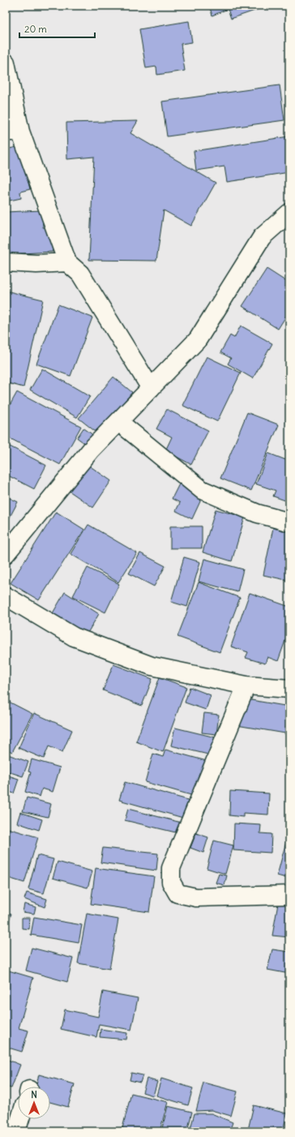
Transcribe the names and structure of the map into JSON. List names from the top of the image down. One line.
{"scale_bar":"20 m","north":"top"}
